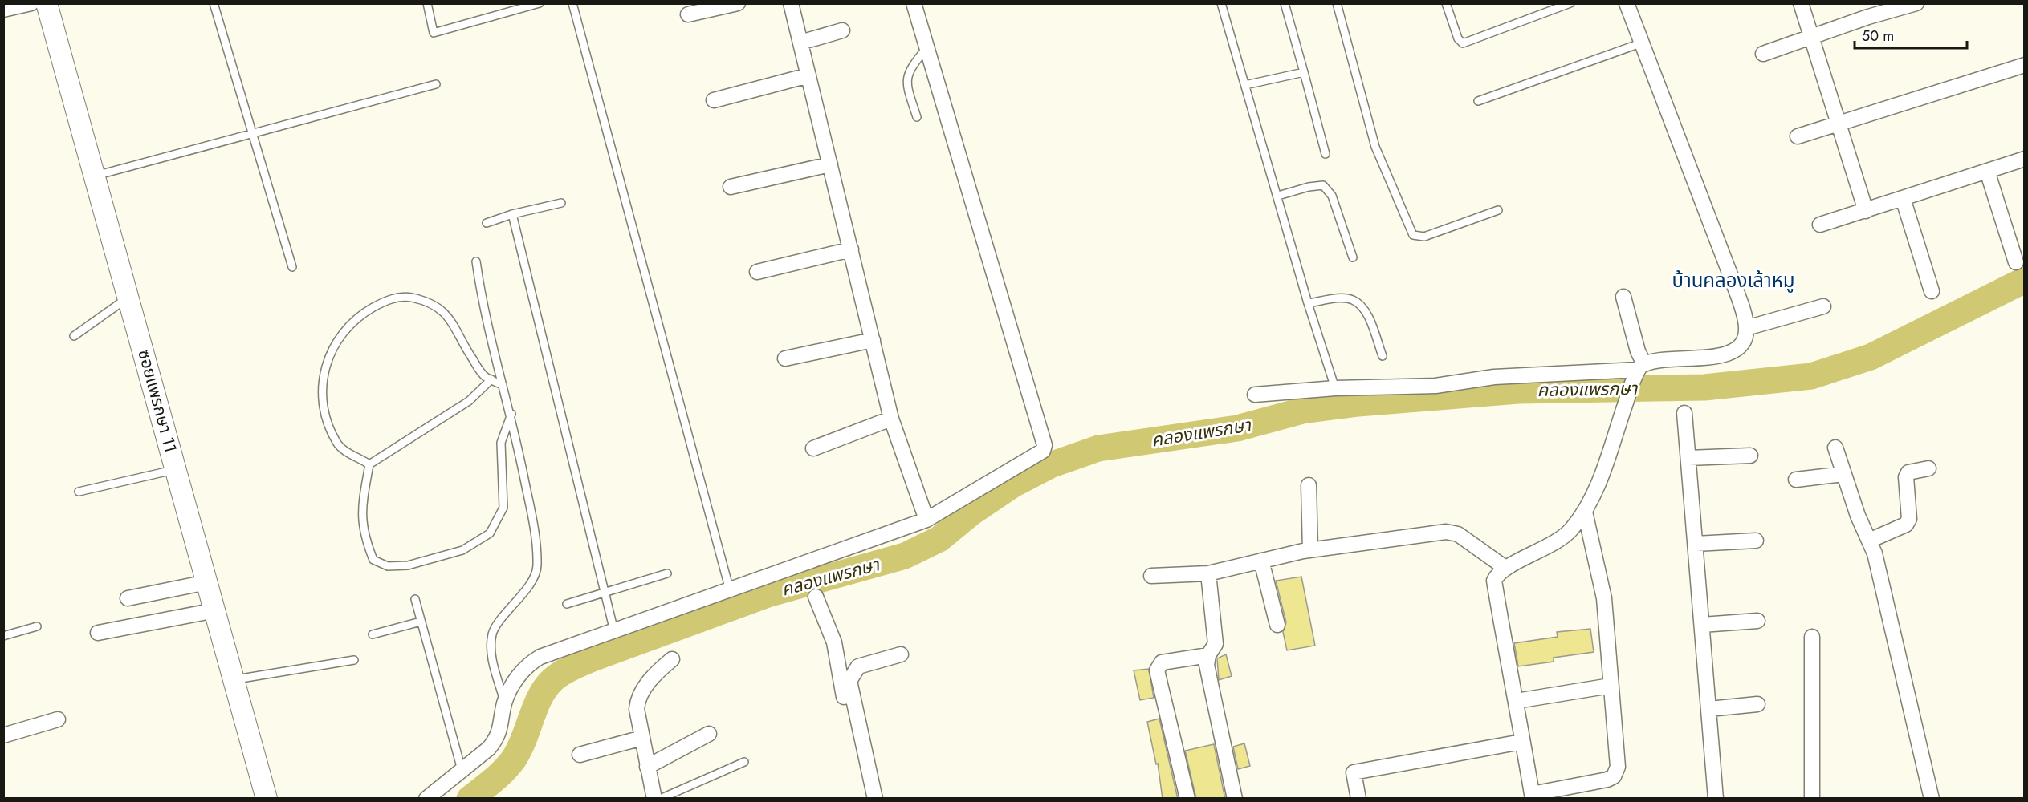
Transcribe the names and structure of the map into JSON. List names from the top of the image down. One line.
{"streets":{"street":["ซอยแพรกษา 11"]},"districts":["บ้านคลองเล้าหมู"],"water":["คลองแพรกษา"],"scale_bar":"50 m"}
